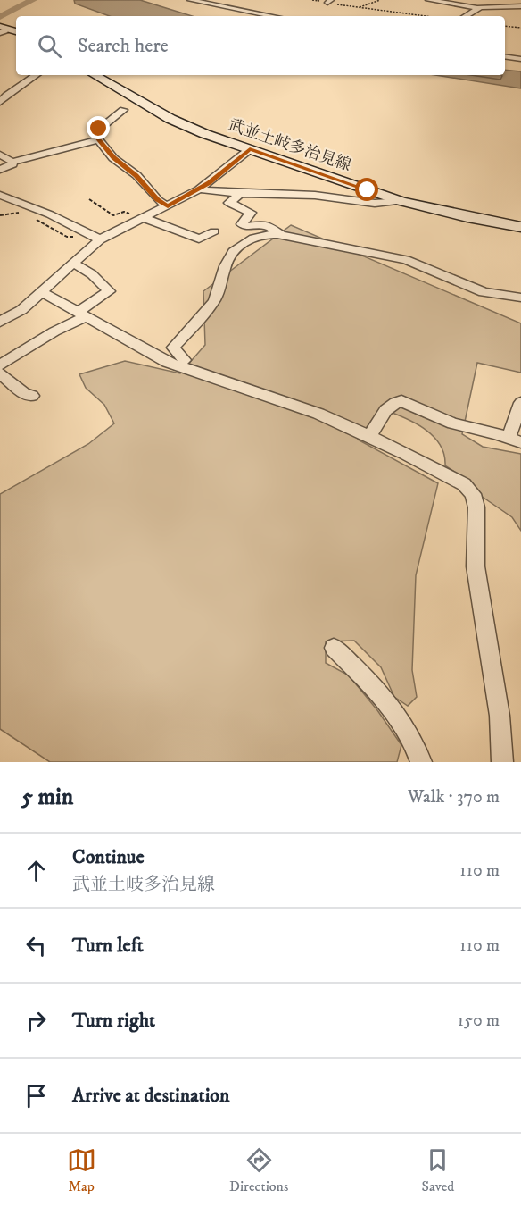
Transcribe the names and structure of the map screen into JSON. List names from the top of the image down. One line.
{"streets":{"main road":["武並土岐多治見線"]},"page":{"search":"Search here","heading":["5 min","Walk · 370 m"],"list":[["Continue","武並土岐多治見線","110 m"],["Turn left","110 m"],["Turn right","150 m"],"Arrive at destination"],"nav":["Map","Directions","Saved"]}}
